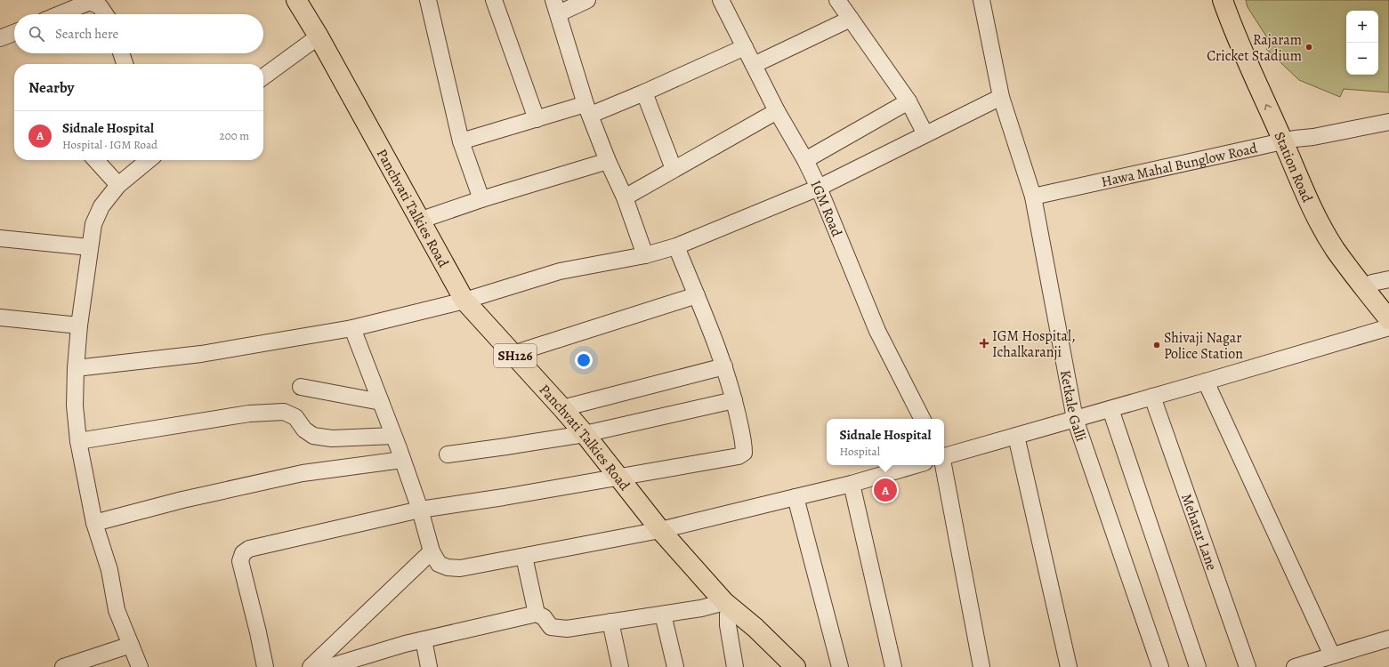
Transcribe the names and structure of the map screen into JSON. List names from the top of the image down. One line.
{"streets":{"main road":["Station Road","Panchvati Talkies Road","SH126"],"street":["Hawa Mahal Bunglow Road","IGM Road","Ketkale Galli","Mehatar Lane"]},"crossings":[["Hawa Mahal Bunglow Road","Station Road"],["Hawa Mahal Bunglow Road","Ketkale Galli"]],"places":{"other":["Rajaram Cricket Stadium","Shivaji Nagar Police Station"],"health":["IGM Hospital, Ichalkaranji"]},"page":{"map_buttons":["+","−"],"search":"Search here","heading":"Nearby","list":[{"mark":"A","name":"Sidnale Hospital","note":"Hospital · IGM Road","value":"200 m"}],"popup":["Sidnale Hospital","Hospital"],"pins":"A"}}
